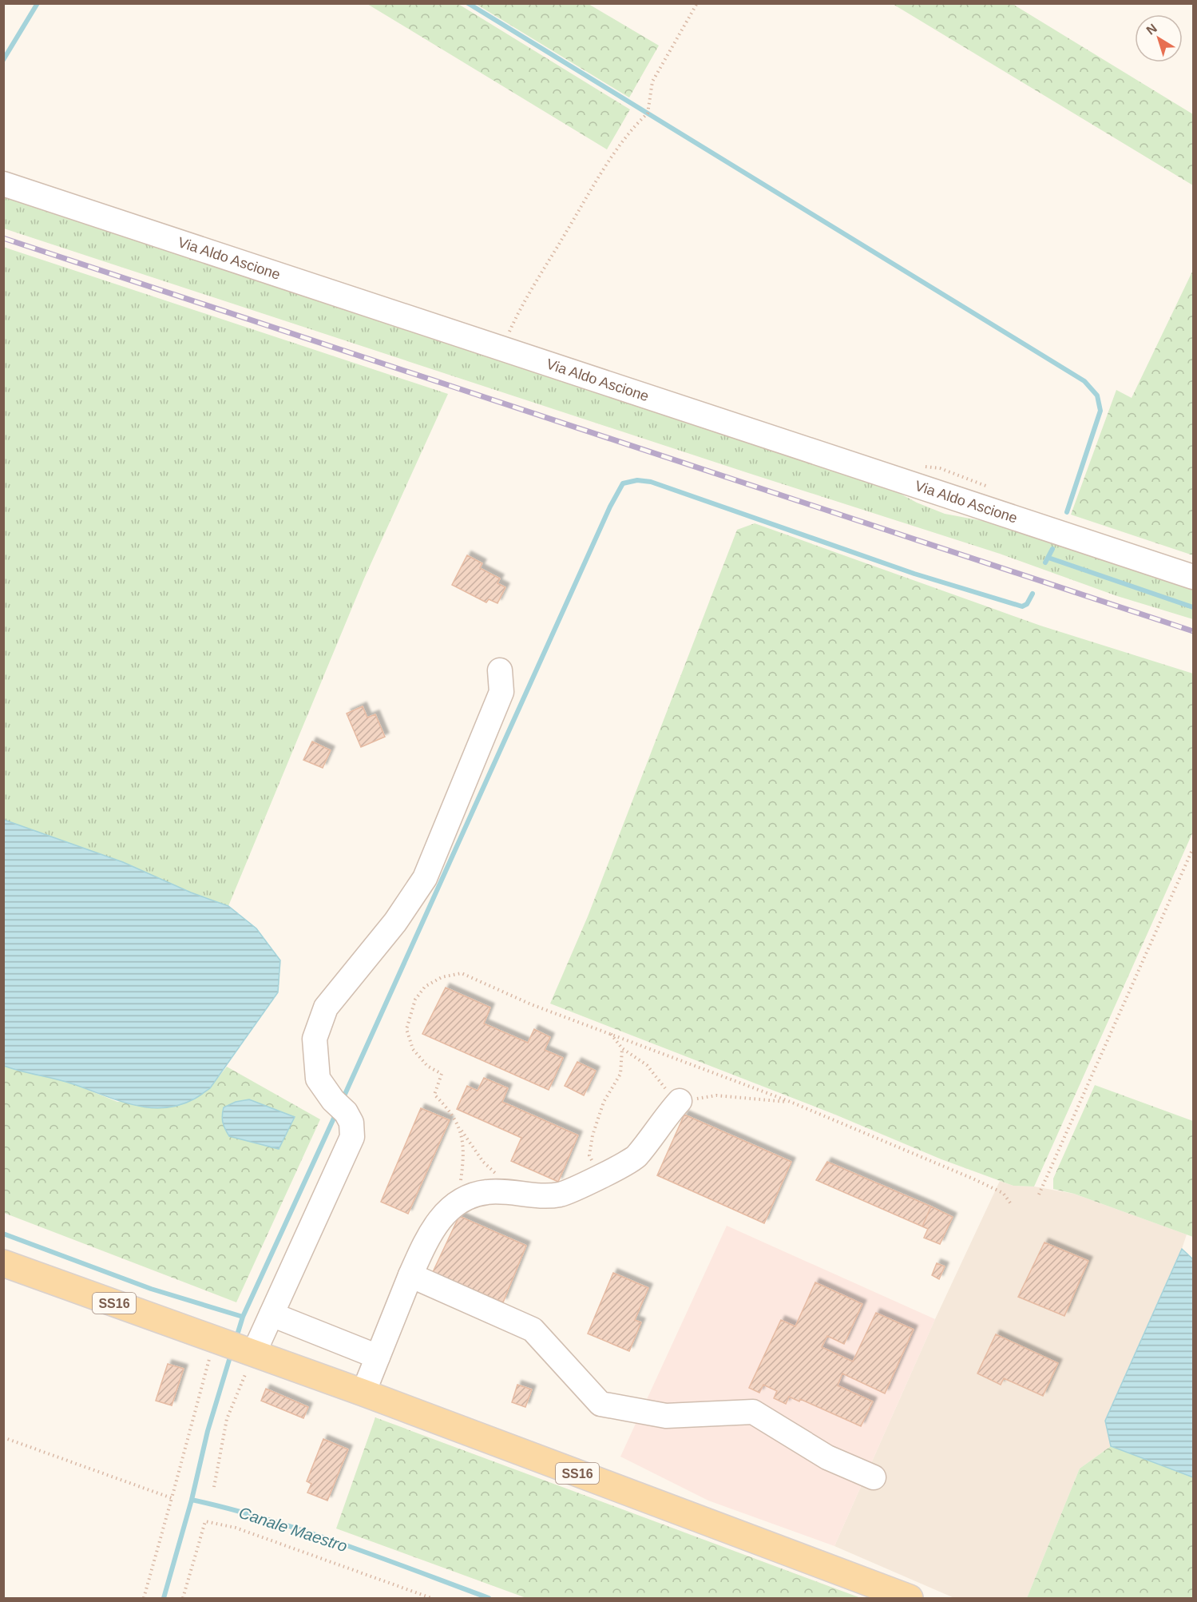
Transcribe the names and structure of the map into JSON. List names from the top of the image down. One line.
{"streets":{"main road":["SS16"],"street":["Via Aldo Ascione"]},"water":["Canale Maestro"],"north":"top left"}
